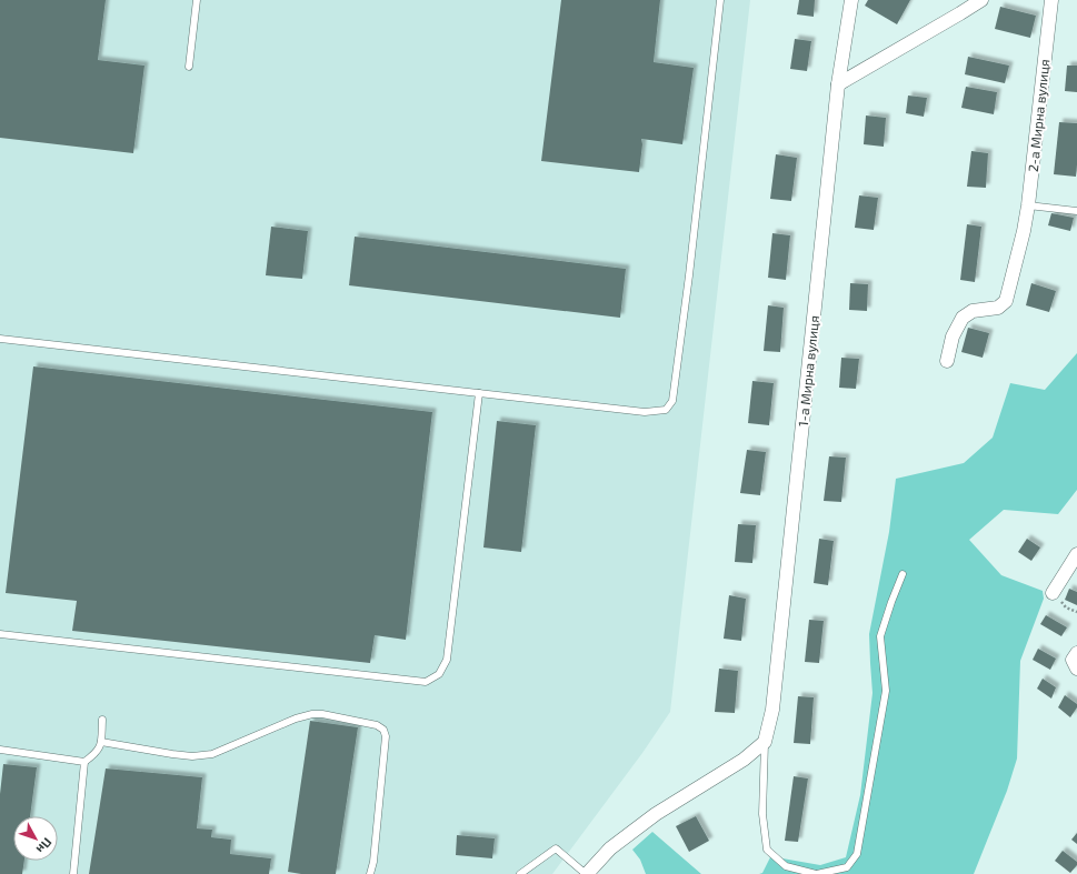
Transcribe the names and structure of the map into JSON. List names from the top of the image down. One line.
{"streets":{"street":["2-а Мирна вулиця","1-а Мирна вулиця"]},"north":"bottom right"}
